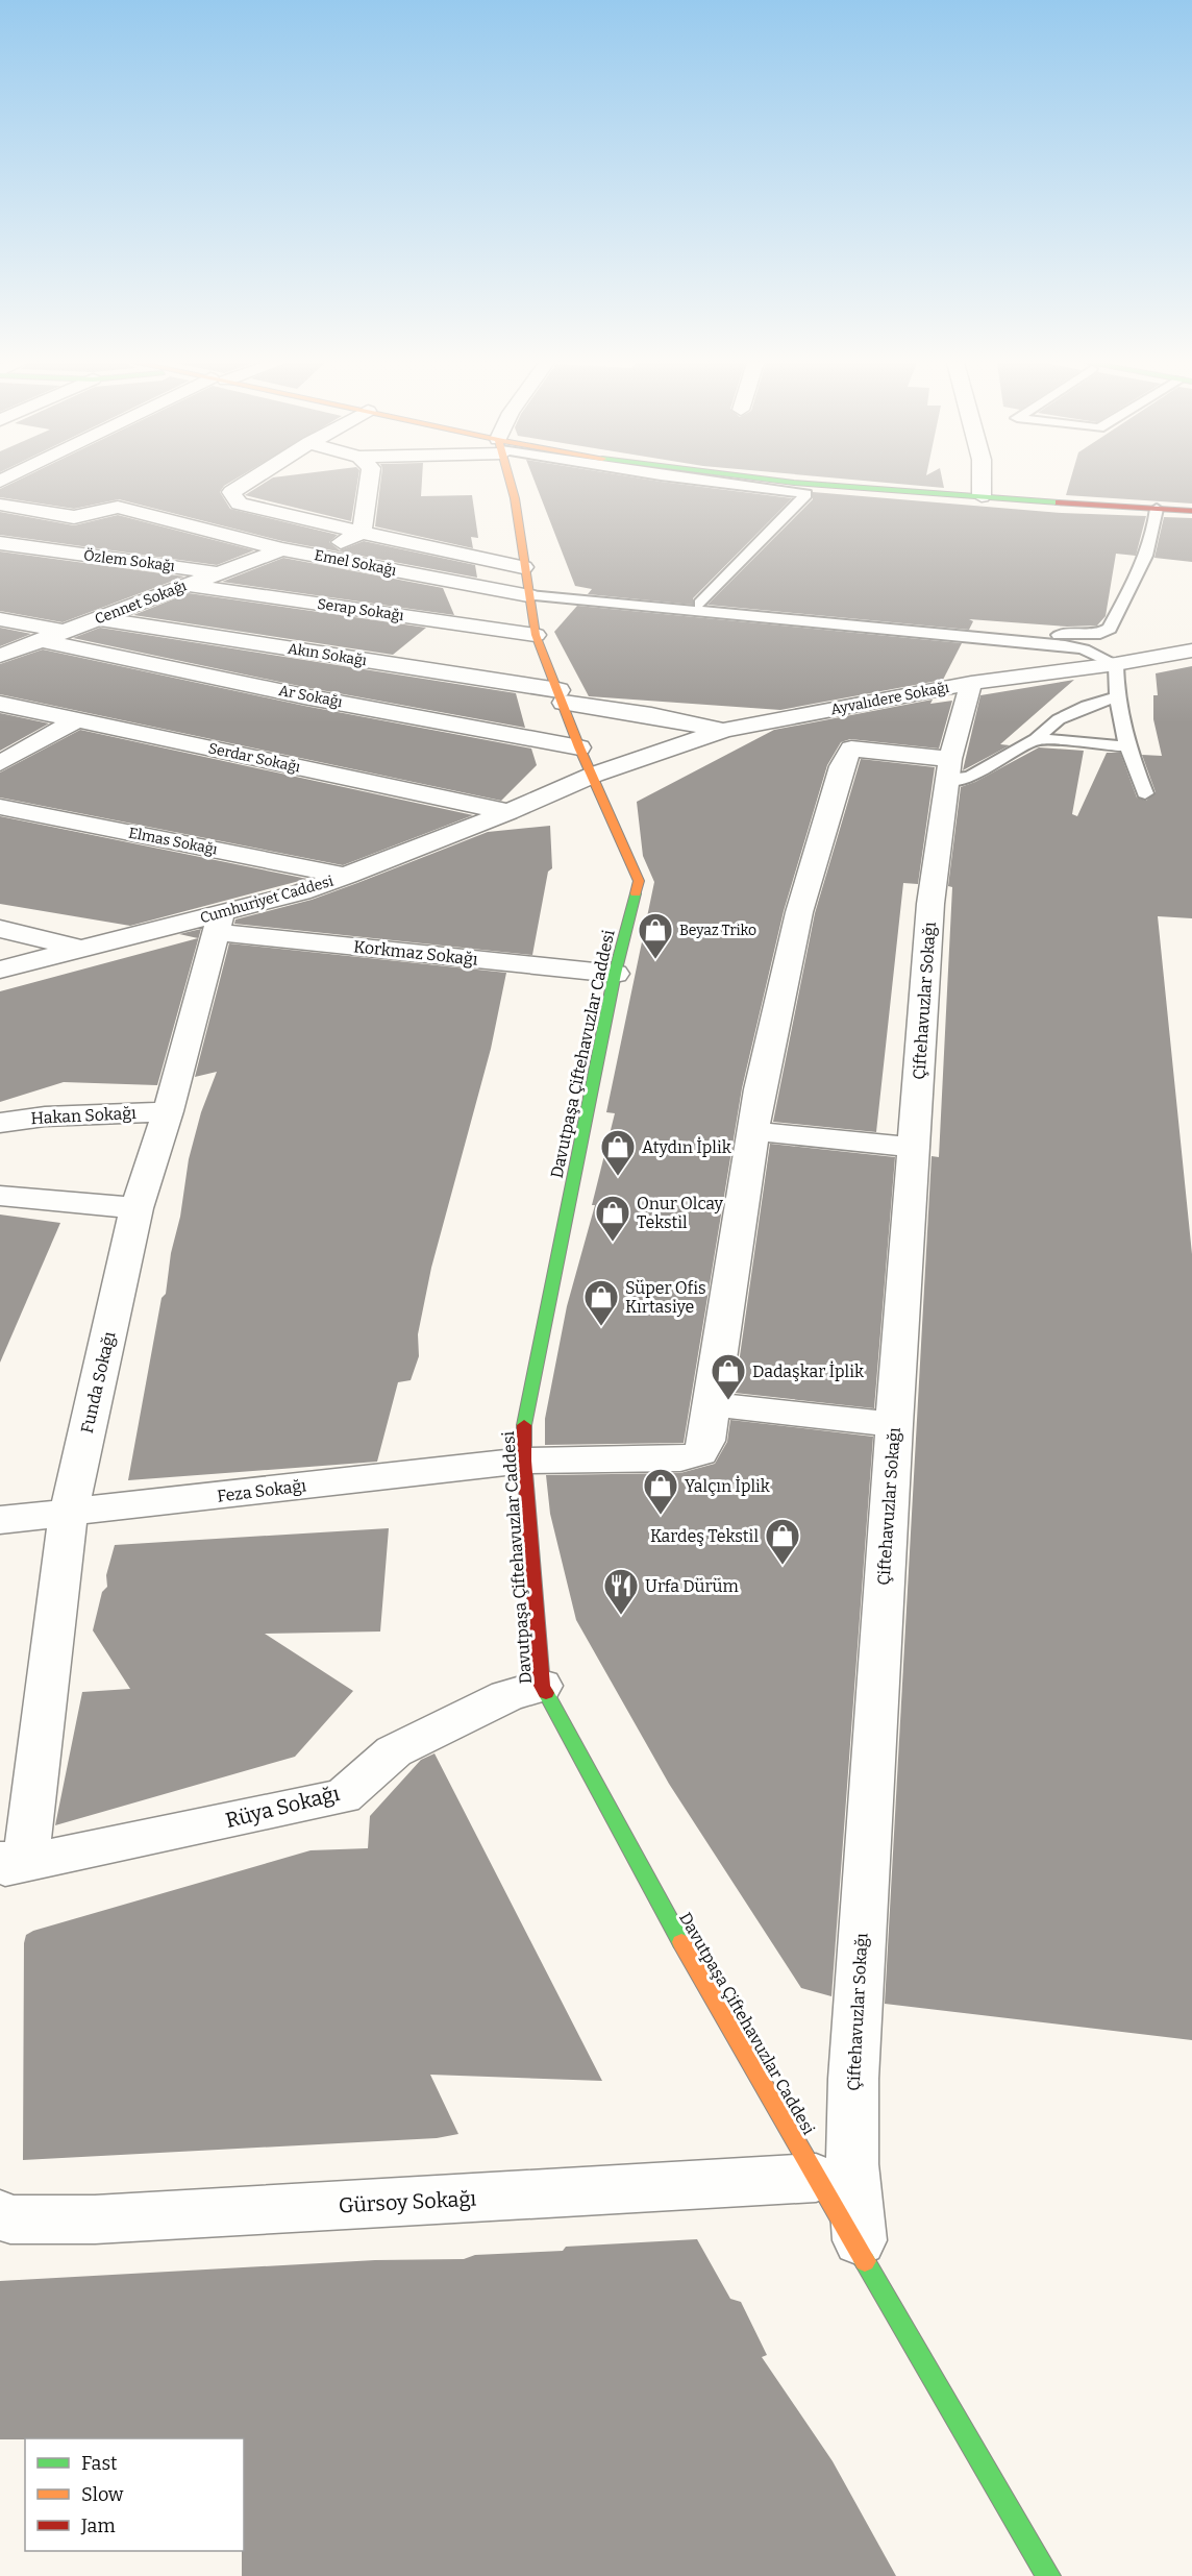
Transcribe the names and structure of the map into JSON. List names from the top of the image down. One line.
{"streets":{"street":["Özlem Sokağı","Emel Sokağı","Cennet Sokağı","Serap Sokağı","Akın Sokağı","Ar Sokağı","Ayvalıdere Sokağı","Serdar Sokağı","Elmas Sokağı","Cumhuriyet Caddesi","Korkmaz Sokağı","Çiftehavuzlar Sokağı","Davutpaşa Çiftehavuzlar Caddesi","Hakan Sokağı","Funda Sokağı","Feza Sokağı","Rüya Sokağı","Gürsoy Sokağı"]},"crossings":[["Özlem Sokağı","Cennet Sokağı"],["Emel Sokağı","Cennet Sokağı"],["Emel Sokağı","Davutpaşa Çiftehavuzlar Caddesi"],["Cennet Sokağı","Serap Sokağı"],["Cennet Sokağı","Akın Sokağı"],["Cennet Sokağı","Ar Sokağı"],["Serap Sokağı","Davutpaşa Çiftehavuzlar Caddesi"],["Akın Sokağı","Ayvalıdere Sokağı"],["Akın Sokağı","Davutpaşa Çiftehavuzlar Caddesi"],["Ar Sokağı","Davutpaşa Çiftehavuzlar Caddesi"],["Ayvalıdere Sokağı","Cumhuriyet Caddesi"],["Ayvalıdere Sokağı","Çiftehavuzlar Sokağı"],["Ayvalıdere Sokağı","Davutpaşa Çiftehavuzlar Caddesi"],["Serdar Sokağı","Cumhuriyet Caddesi"],["Elmas Sokağı","Cumhuriyet Caddesi"],["Cumhuriyet Caddesi","Korkmaz Sokağı"],["Cumhuriyet Caddesi","Davutpaşa Çiftehavuzlar Caddesi"],["Cumhuriyet Caddesi","Funda Sokağı"],["Korkmaz Sokağı","Davutpaşa Çiftehavuzlar Caddesi"],["Korkmaz Sokağı","Funda Sokağı"],["Çiftehavuzlar Sokağı","Davutpaşa Çiftehavuzlar Caddesi"],["Davutpaşa Çiftehavuzlar Caddesi","Feza Sokağı"],["Davutpaşa Çiftehavuzlar Caddesi","Rüya Sokağı"],["Davutpaşa Çiftehavuzlar Caddesi","Gürsoy Sokağı"],["Hakan Sokağı","Funda Sokağı"],["Funda Sokağı","Feza Sokağı"],["Funda Sokağı","Rüya Sokağı"]],"places":{"shop":["Beyaz Triko","Atydın İplik","Onur Olcay Tekstil","Süper Ofis Kırtasiye","Dadaşkar İplik","Yalçın İplik","Kardeş Tekstil"],"restaurant":["Urfa Dürüm"]},"legend":["Fast","Slow","Jam"]}
